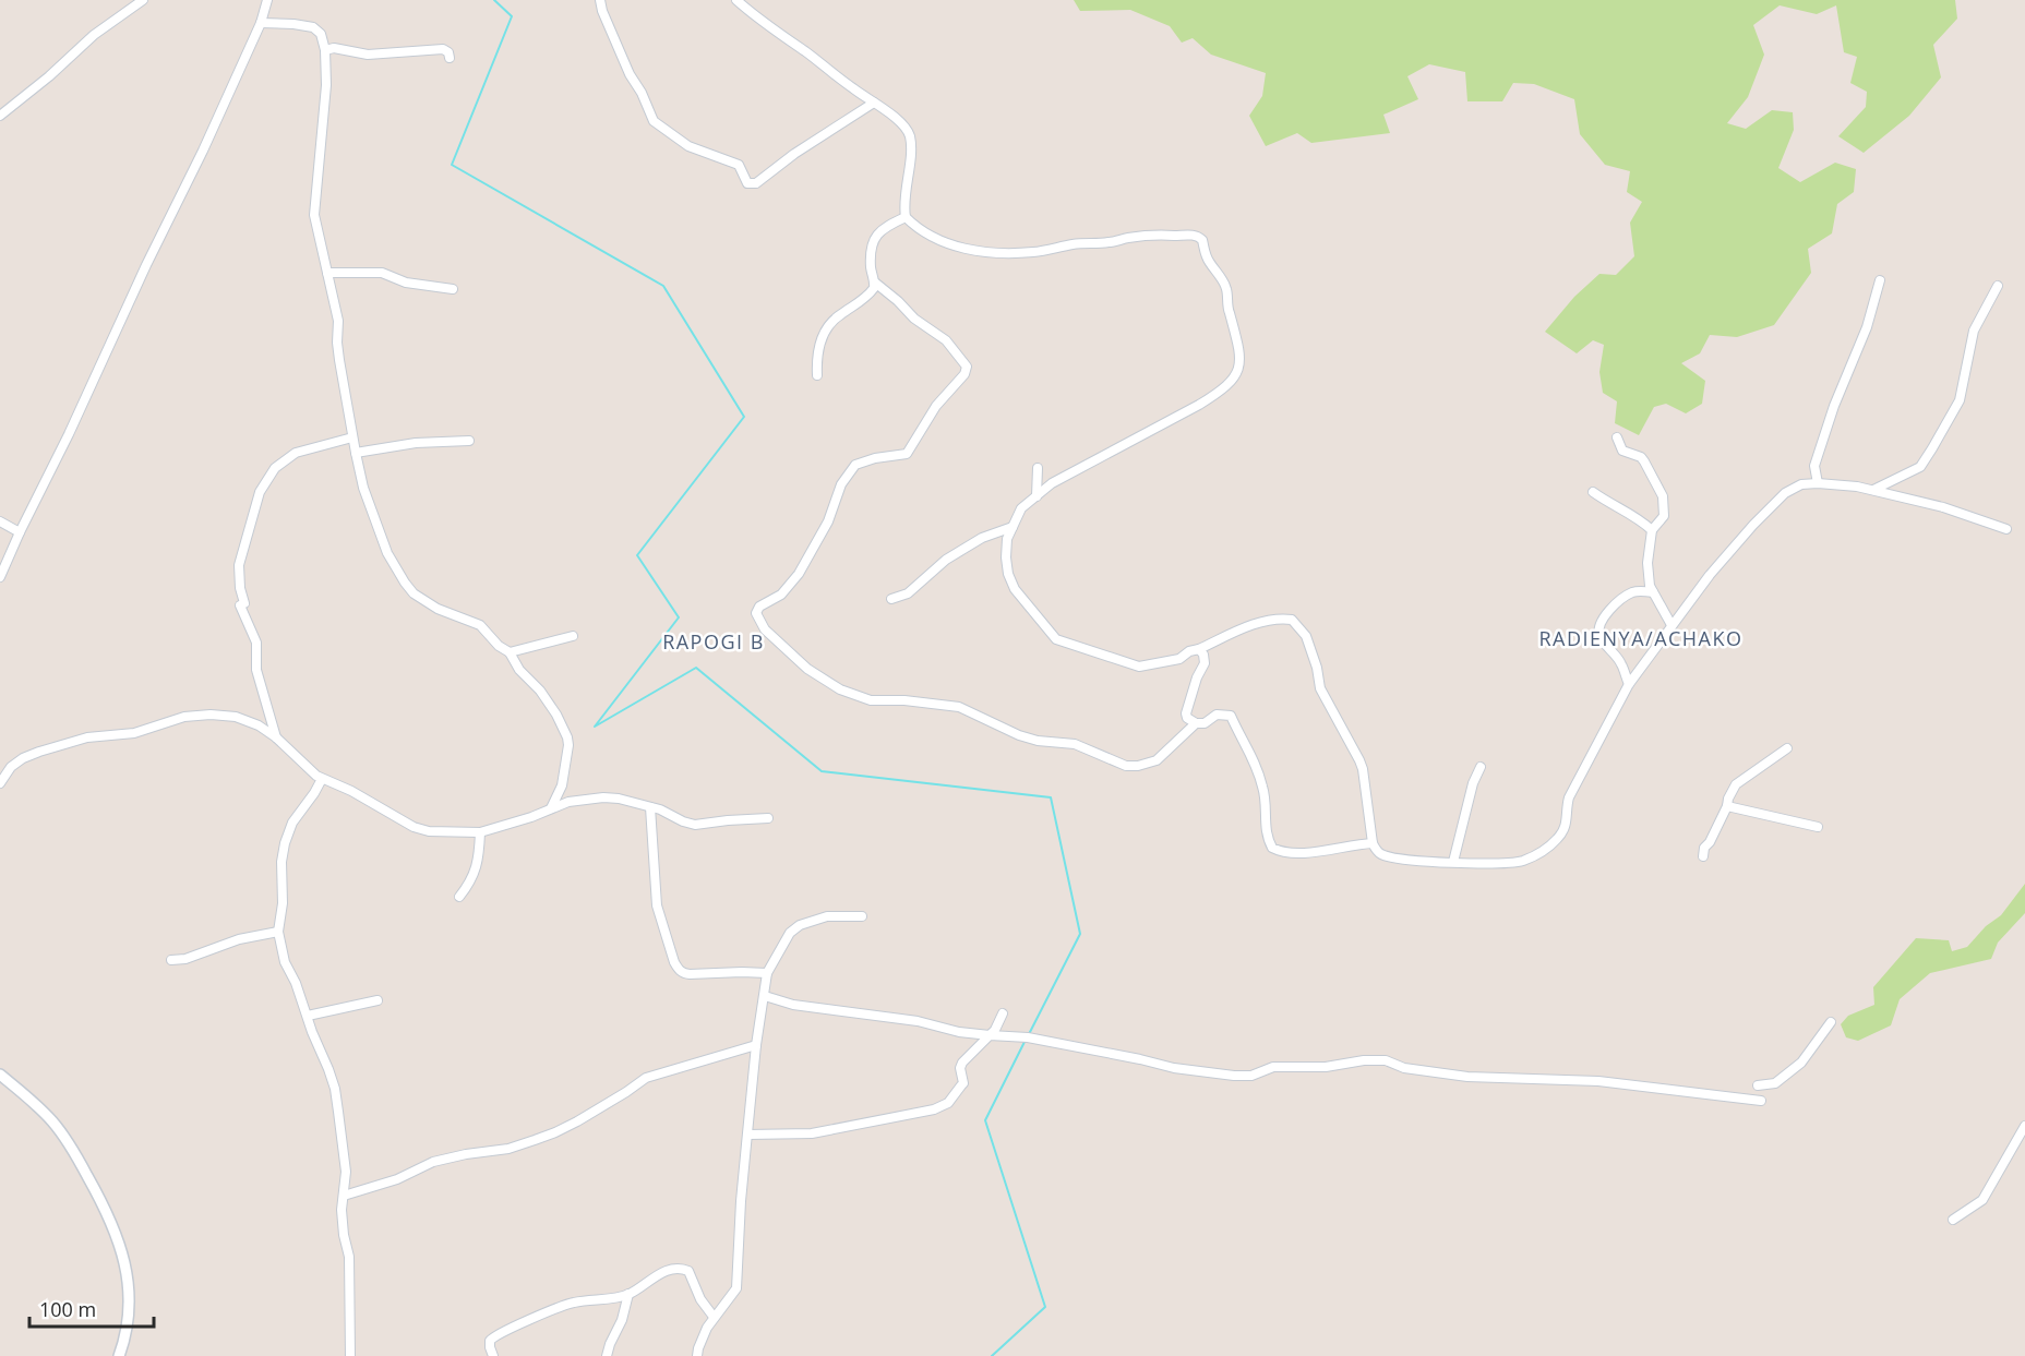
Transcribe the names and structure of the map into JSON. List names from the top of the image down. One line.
{"districts":["RADIENYA/ACHAKO","RAPOGI B"],"scale_bar":"100 m"}
